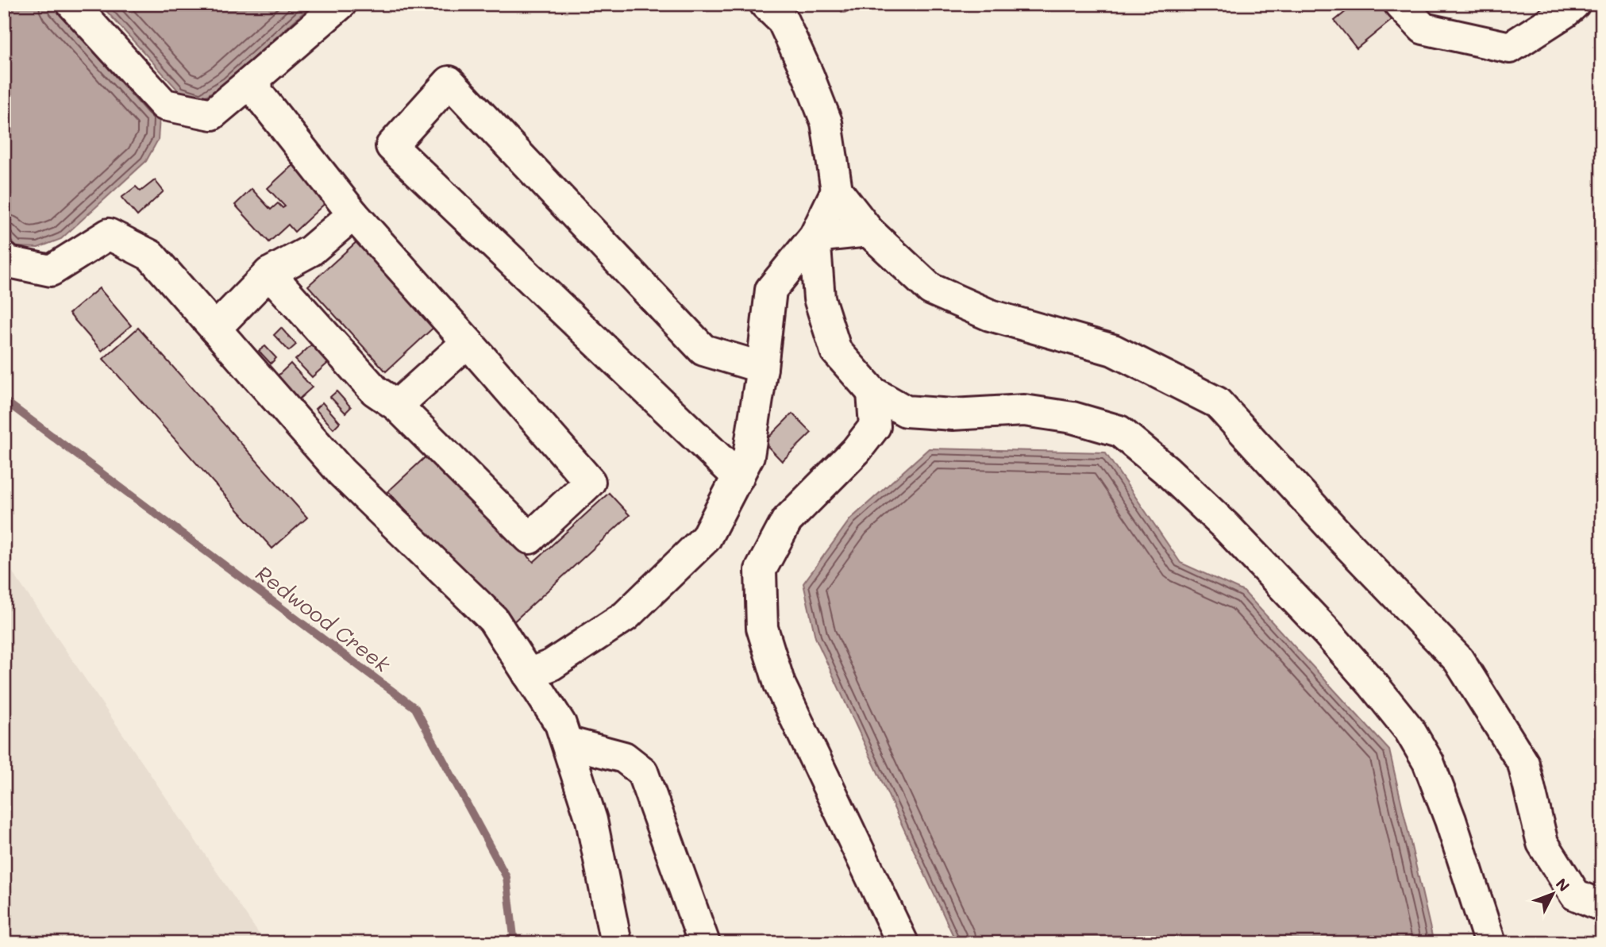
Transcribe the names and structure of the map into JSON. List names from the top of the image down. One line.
{"water":["Redwood Creek"],"north":"top right"}
